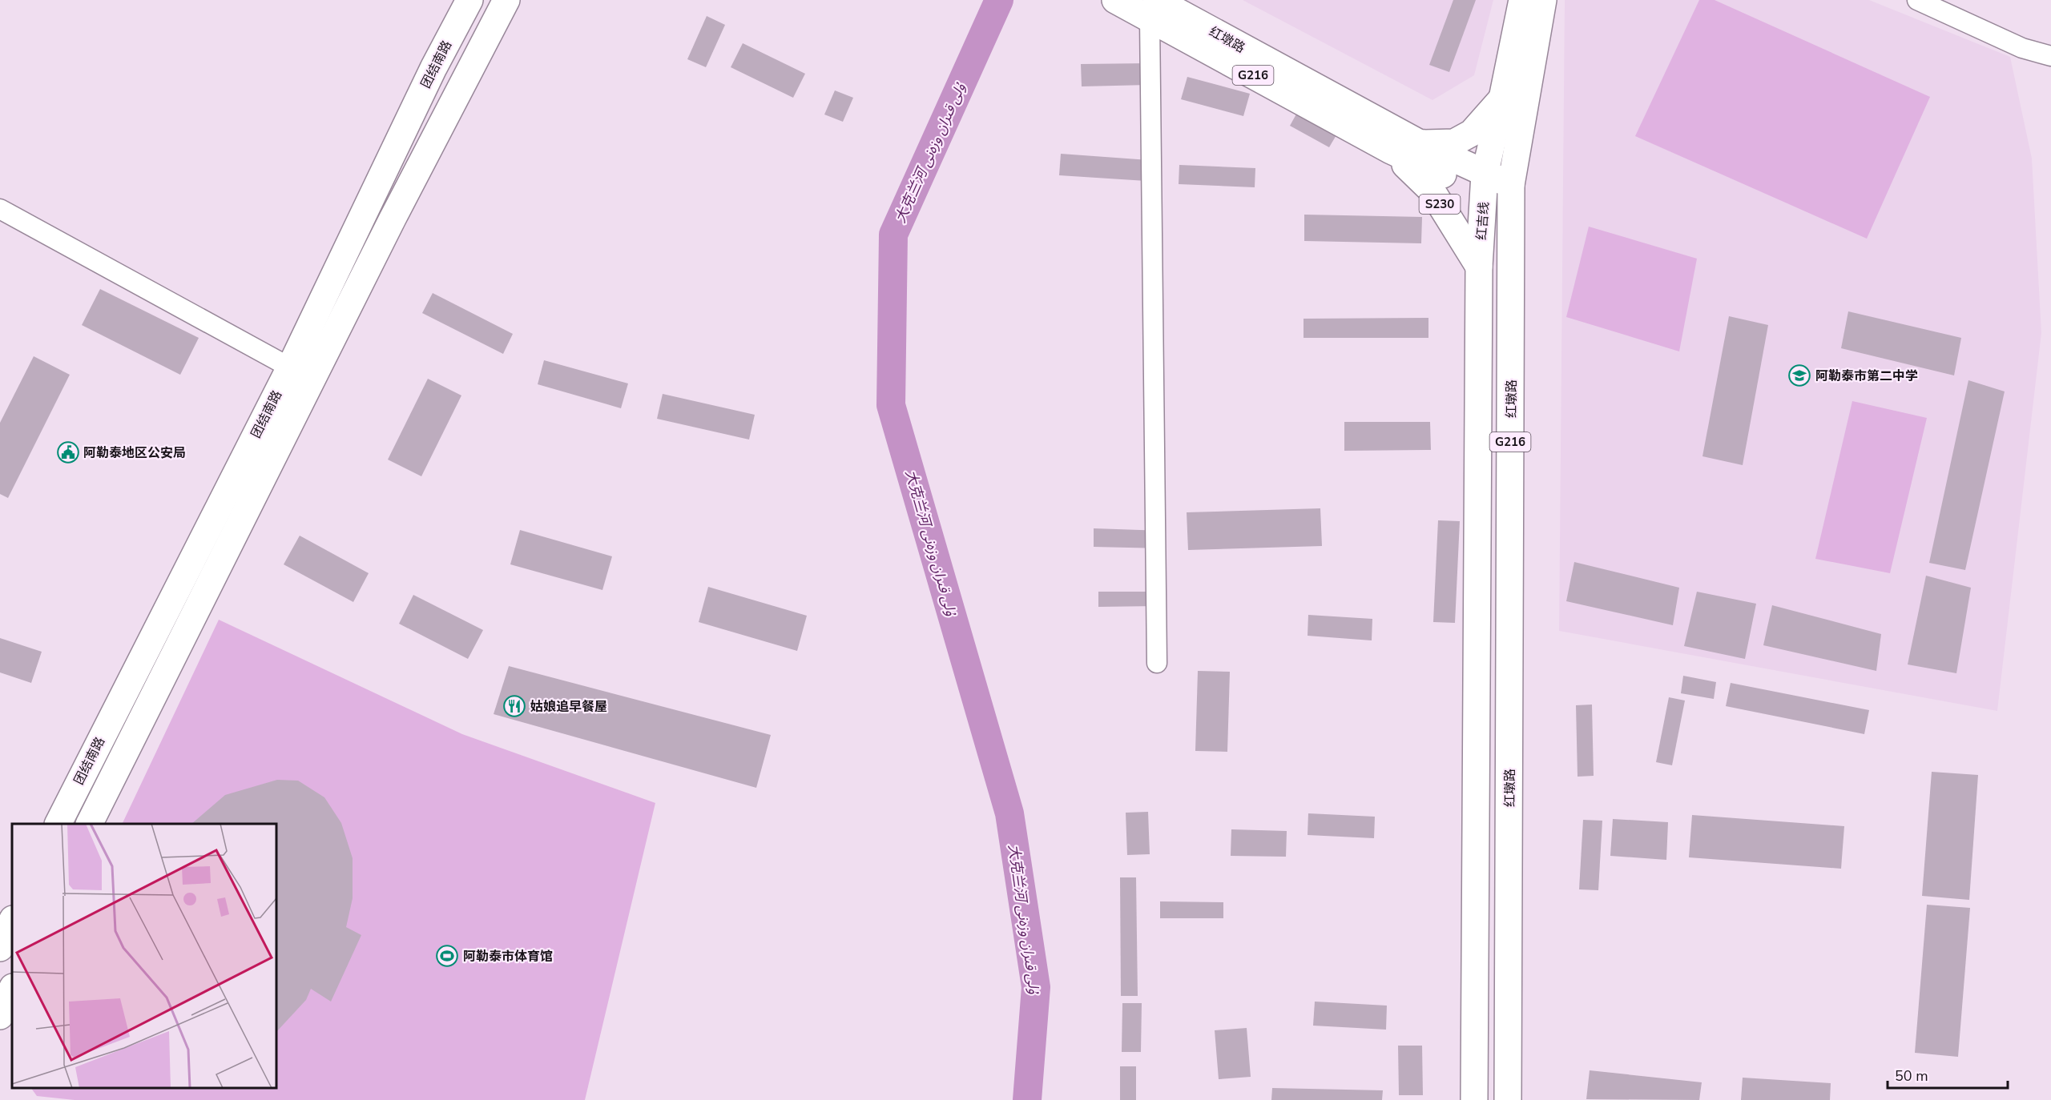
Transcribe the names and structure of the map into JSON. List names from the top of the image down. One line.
{"streets":{"main road":["红墩路","团结南路","G216","S230","红吉线"]},"crossings":[["红墩路","S230"],["红墩路","红吉线"],["G216","S230"],["G216","红吉线"],["S230","红吉线"]],"water":["大克兰河 ۇلى قىران وزەنى"],"places":{"school or university":["阿勒泰市第二中学"],"public building":["阿勒泰地区公安局"],"restaurant":["姑娘追早餐屋"],"sports":["阿勒泰市体育馆"]},"scale_bar":"50 m"}
